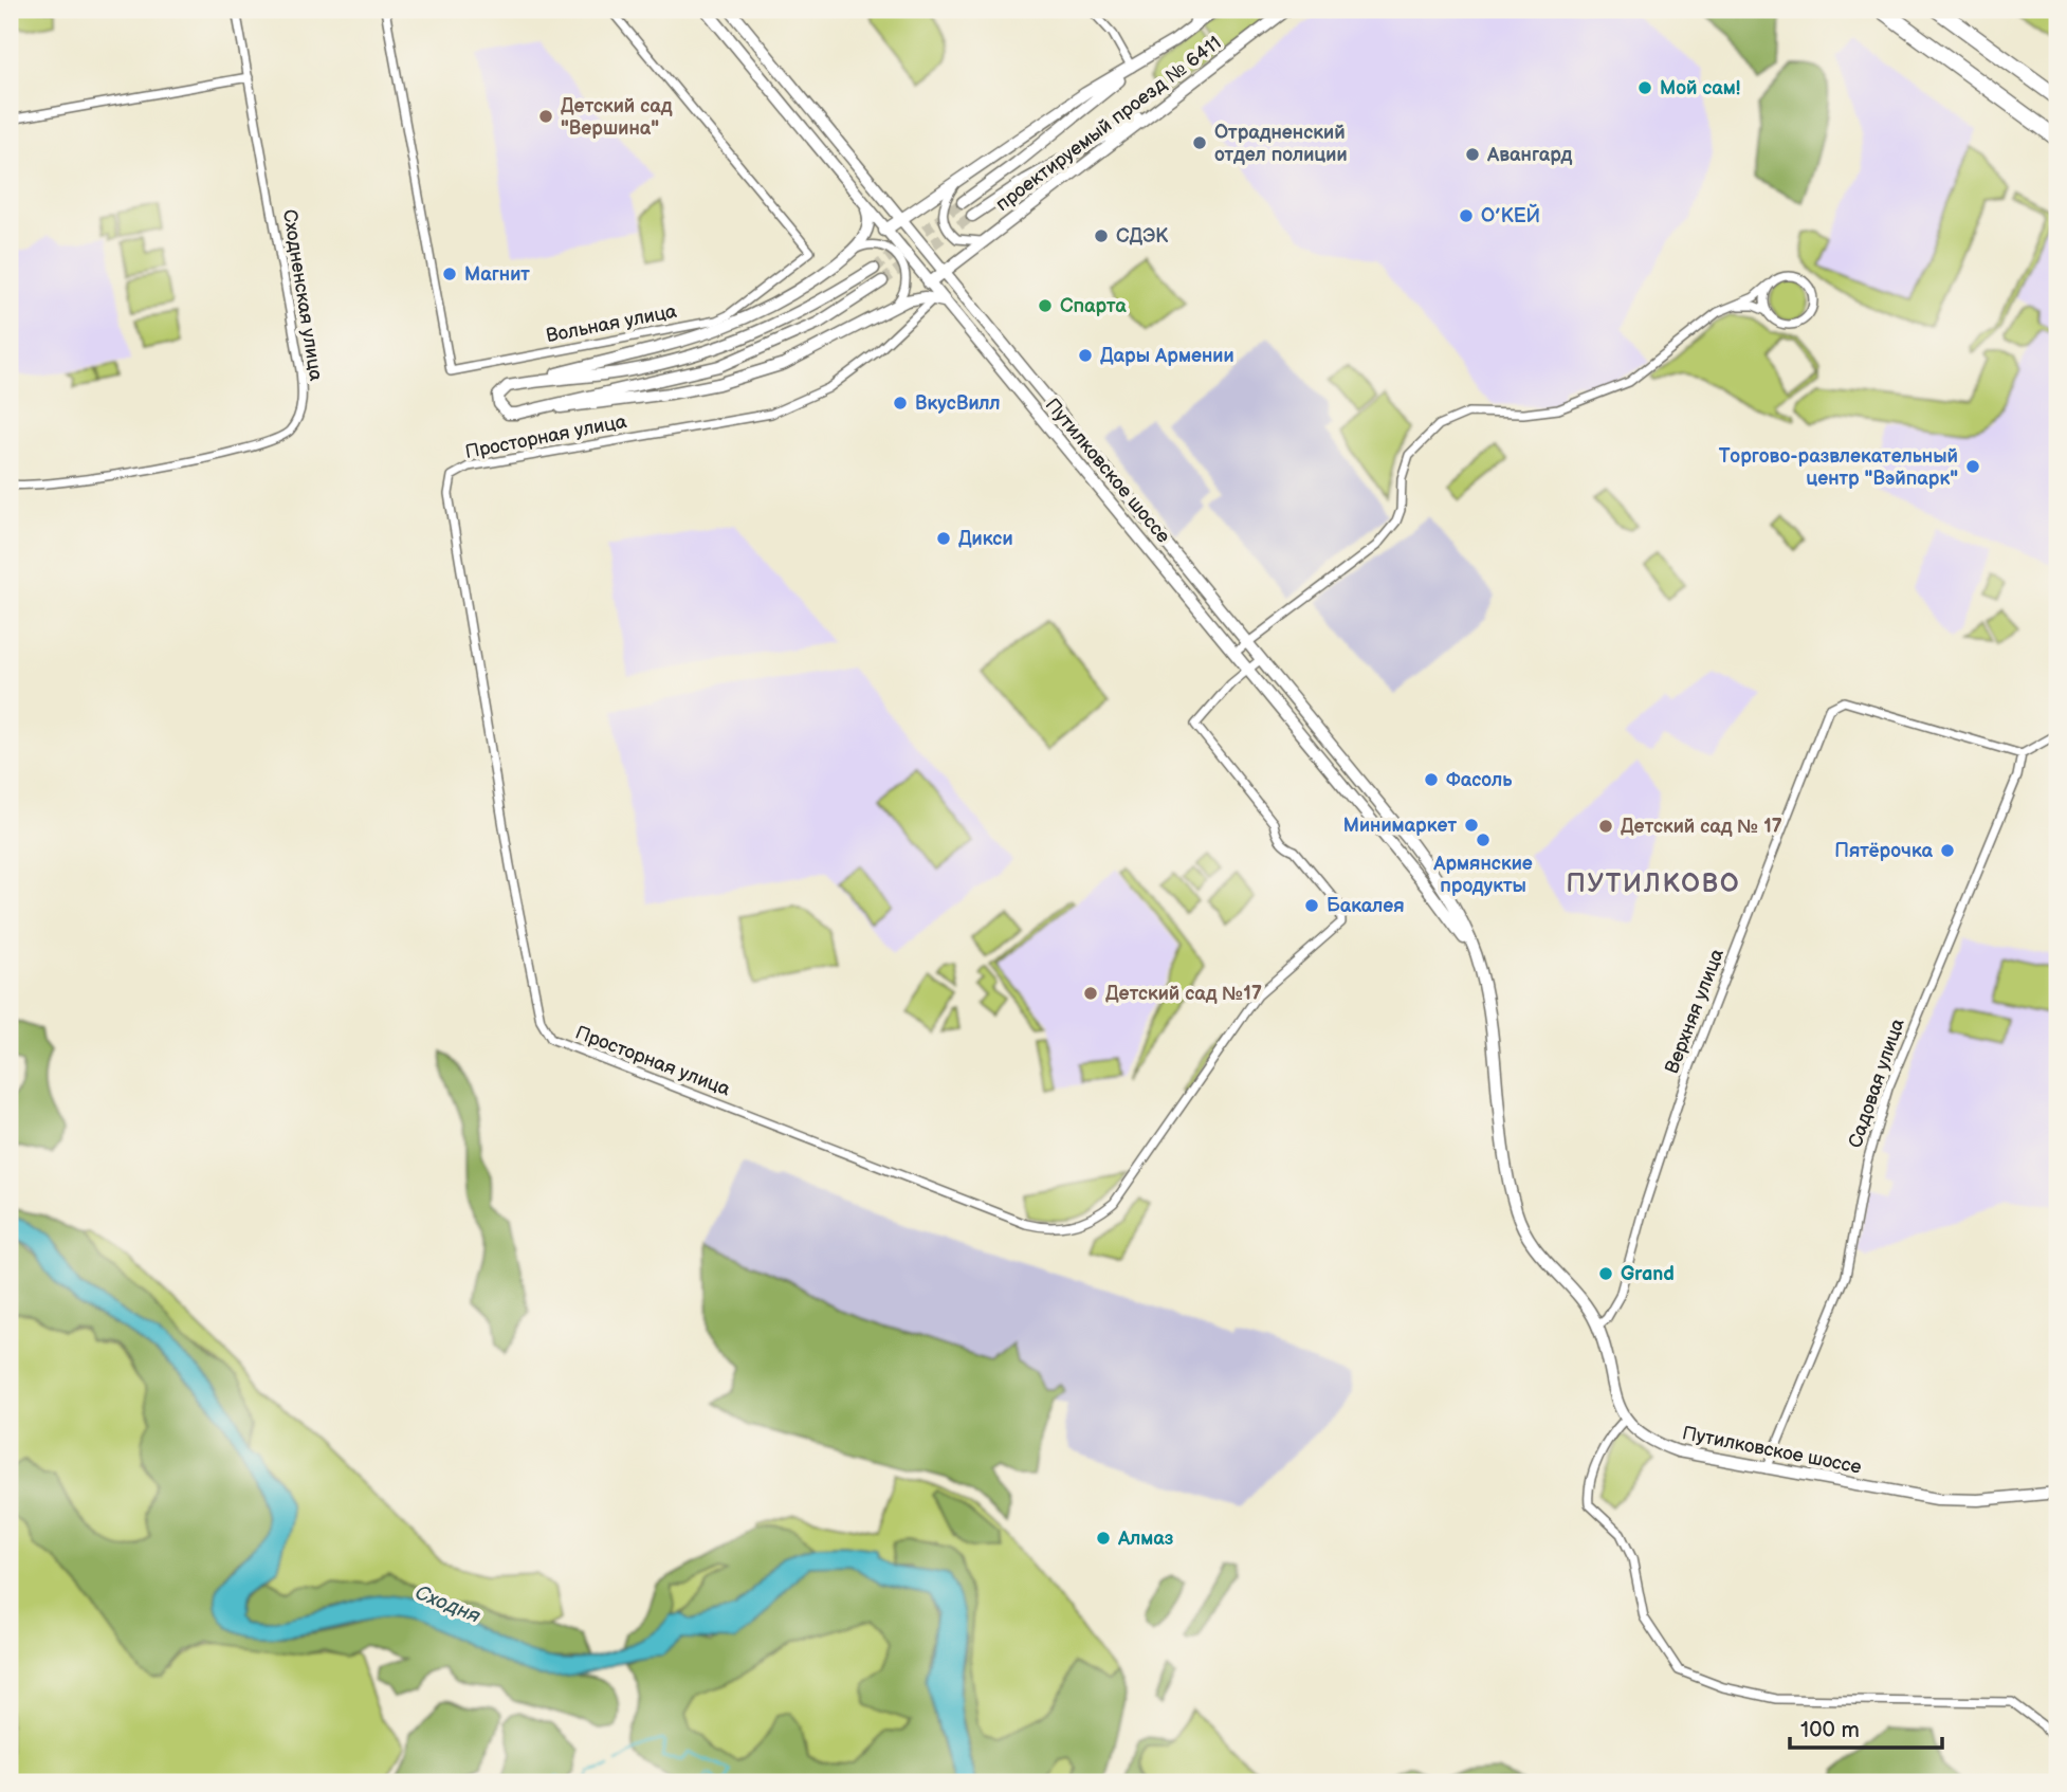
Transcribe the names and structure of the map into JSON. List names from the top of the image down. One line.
{"streets":{"main road":["проектируемый проезд № 6411","Путилковское шоссе"],"street":["Сходненская улица","Вольная улица","Просторная улица","Верхняя улица","Садовая улица"]},"crossings":[["проектируемый проезд № 6411","Путилковское шоссе"],["Просторная улица","Путилковское шоссе"],["Путилковское шоссе","Верхняя улица"],["Путилковское шоссе","Садовая улица"],["Верхняя улица","Садовая улица"]],"districts":["ПУТИЛКОВО"],"water":["Сходня"],"places":["Мой сам!","Детский сад \"Вершина\"","Отрадненский отдел полиции","Авангард","О’КЕЙ","СДЭК","Магнит","Спарта","Дары Армении","ВкусВилл","Торгово-развлекательный центр \"Вэйпарк\"","Дикси","Фасоль","Минимаркет","Детский сад № 17","Армянские продукты","Пятёрочка","Бакалея","Детский сад №17","Grand","Алмаз"],"scale_bar":"100 m"}
